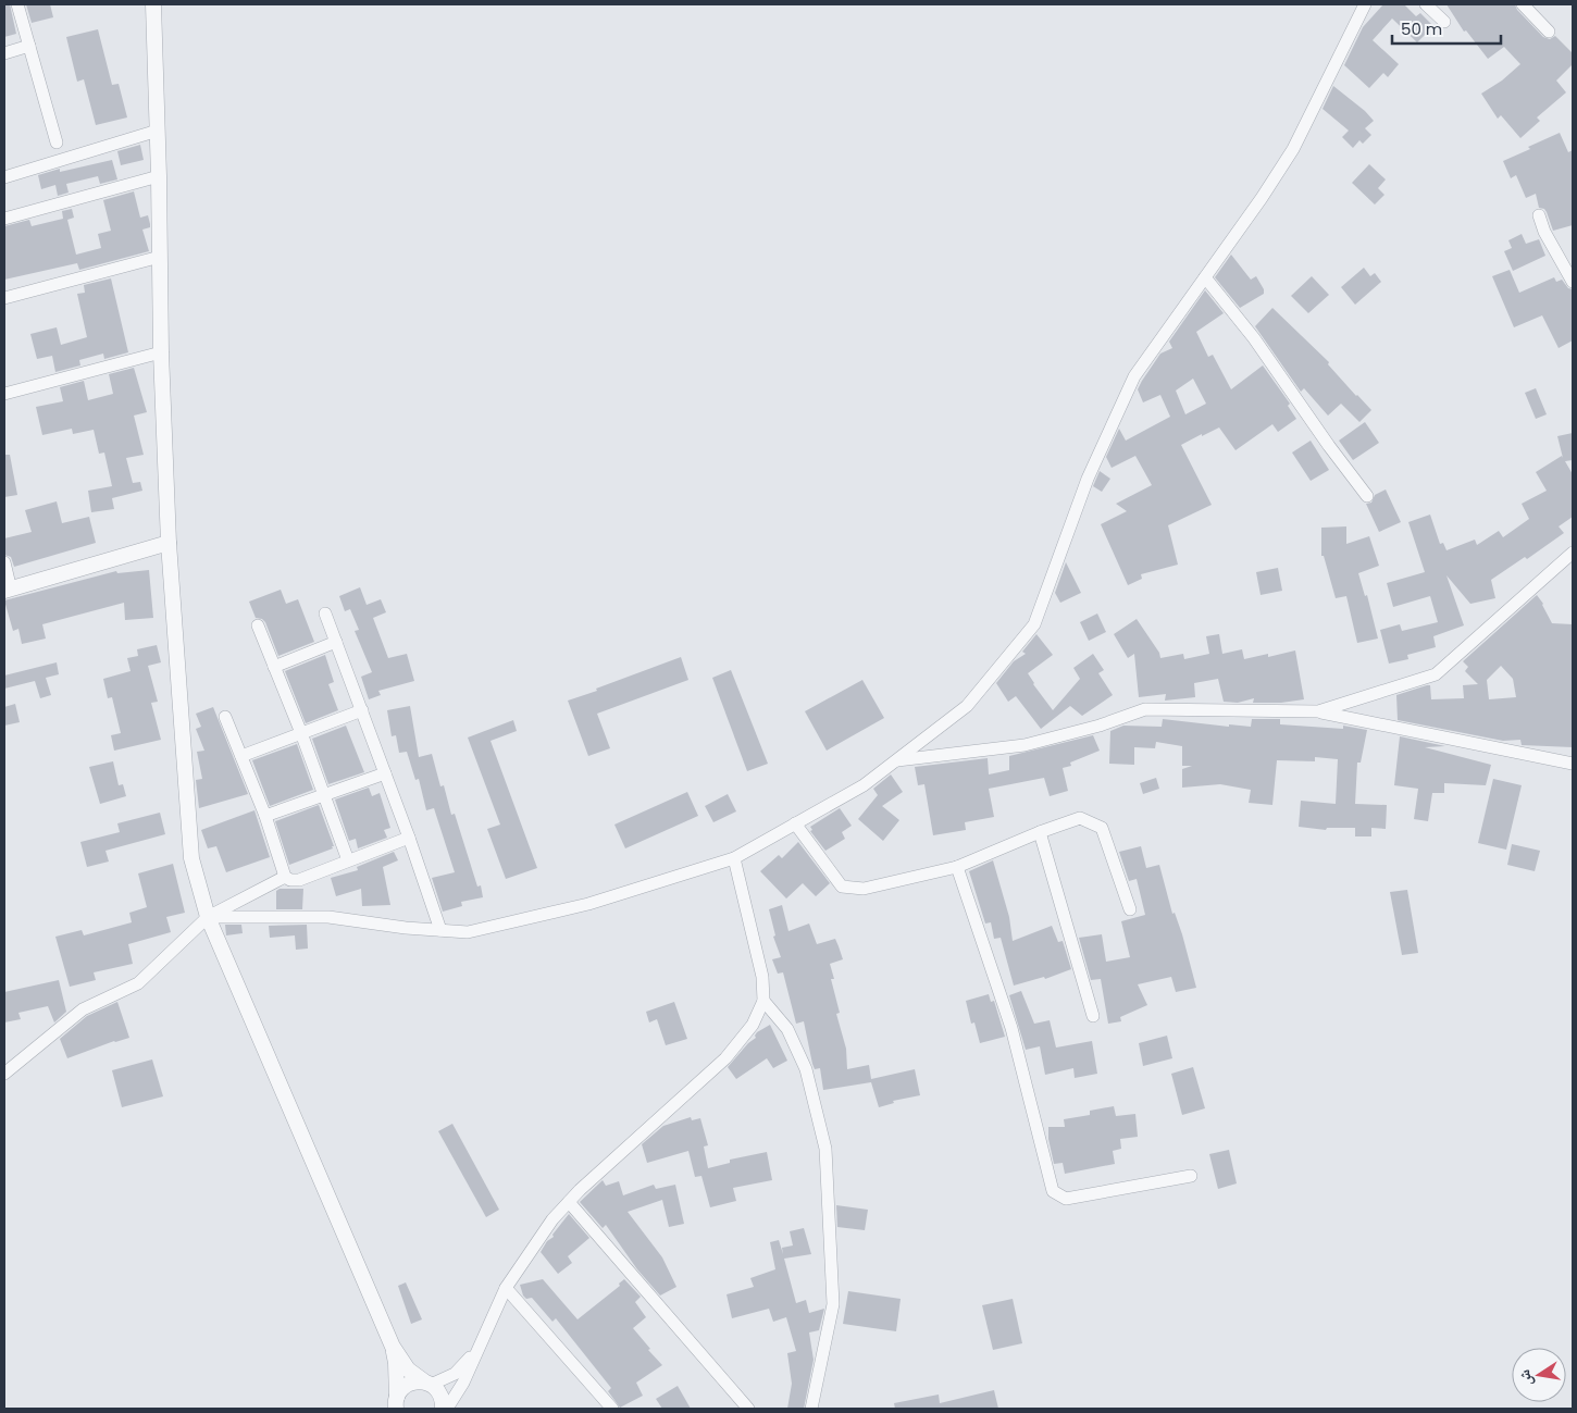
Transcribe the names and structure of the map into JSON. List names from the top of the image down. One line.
{"scale_bar":"50 m","north":"left"}
